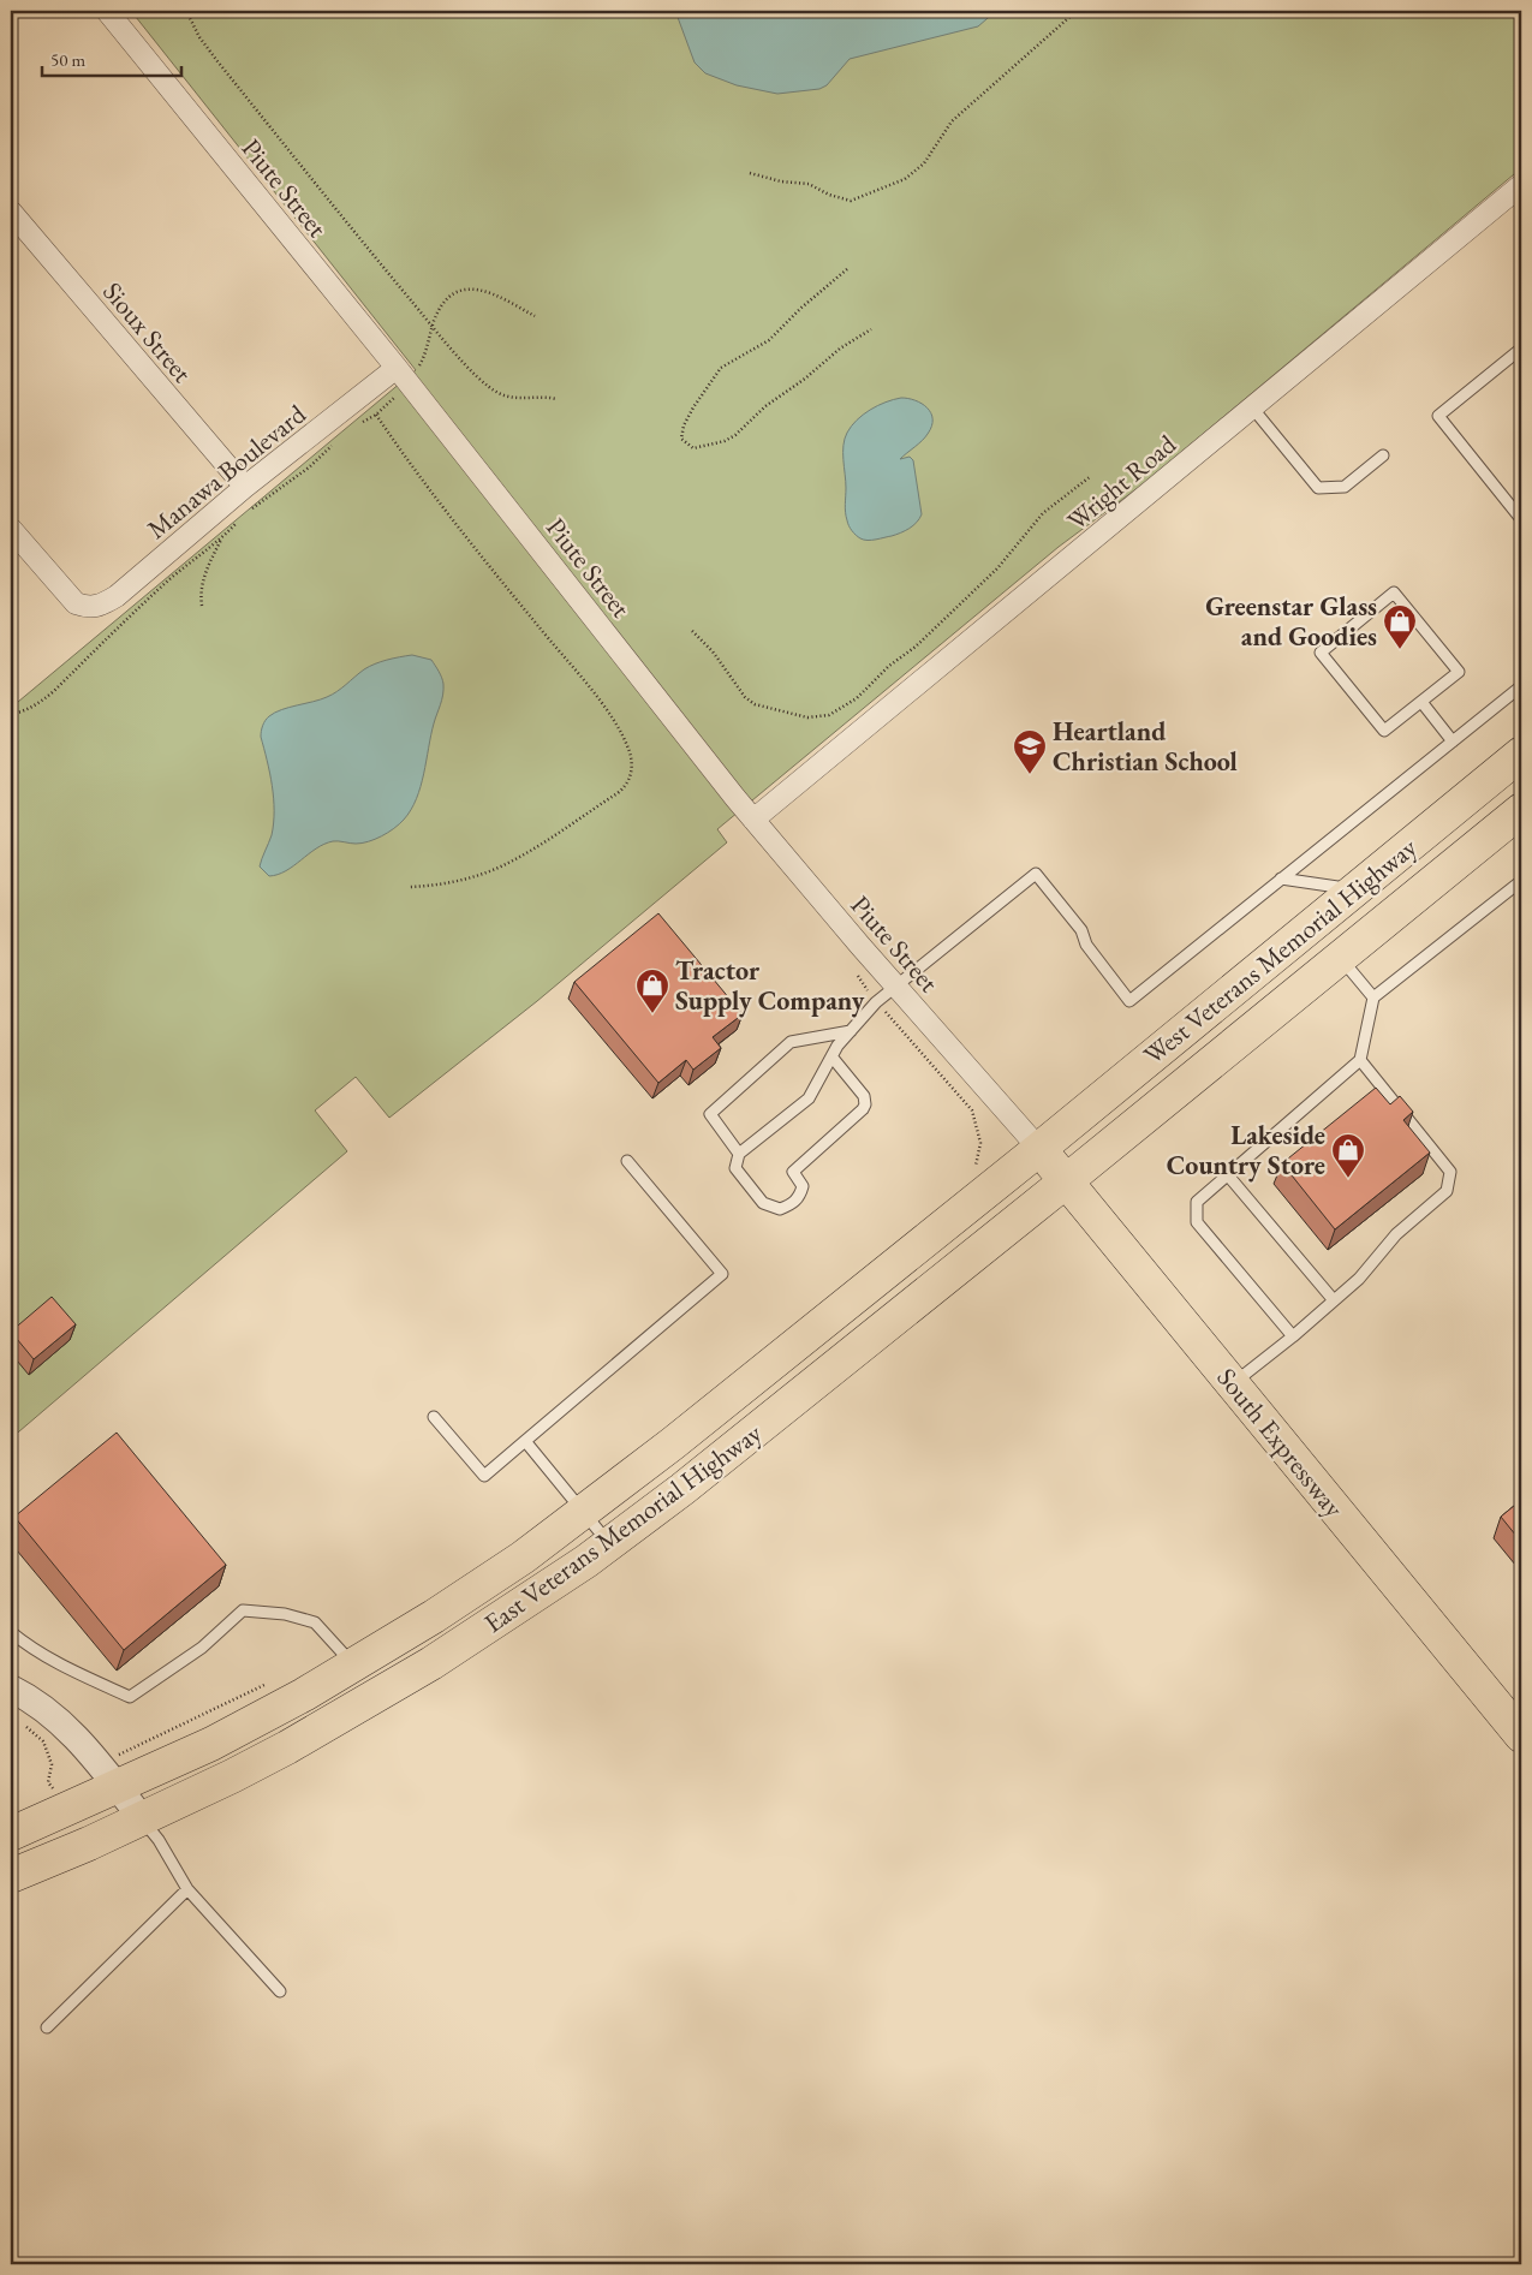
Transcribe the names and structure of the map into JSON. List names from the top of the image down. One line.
{"streets":{"main road":["West Veterans Memorial Highway","South Expressway","East Veterans Memorial Highway"],"street":["Piute Street","Sioux Street","Manawa Boulevard","Wright Road"]},"crossings":[["Piute Street","Manawa Boulevard"],["Piute Street","Wright Road"],["Piute Street","West Veterans Memorial Highway"],["Piute Street","South Expressway"],["Piute Street","East Veterans Memorial Highway"],["Sioux Street","Manawa Boulevard"],["West Veterans Memorial Highway","South Expressway"],["West Veterans Memorial Highway","East Veterans Memorial Highway"],["South Expressway","East Veterans Memorial Highway"]],"places":{"shop":["Greenstar Glass and Goodies","Tractor Supply Company","Lakeside Country Store"],"school or university":["Heartland Christian School"]},"scale_bar":"50 m"}
